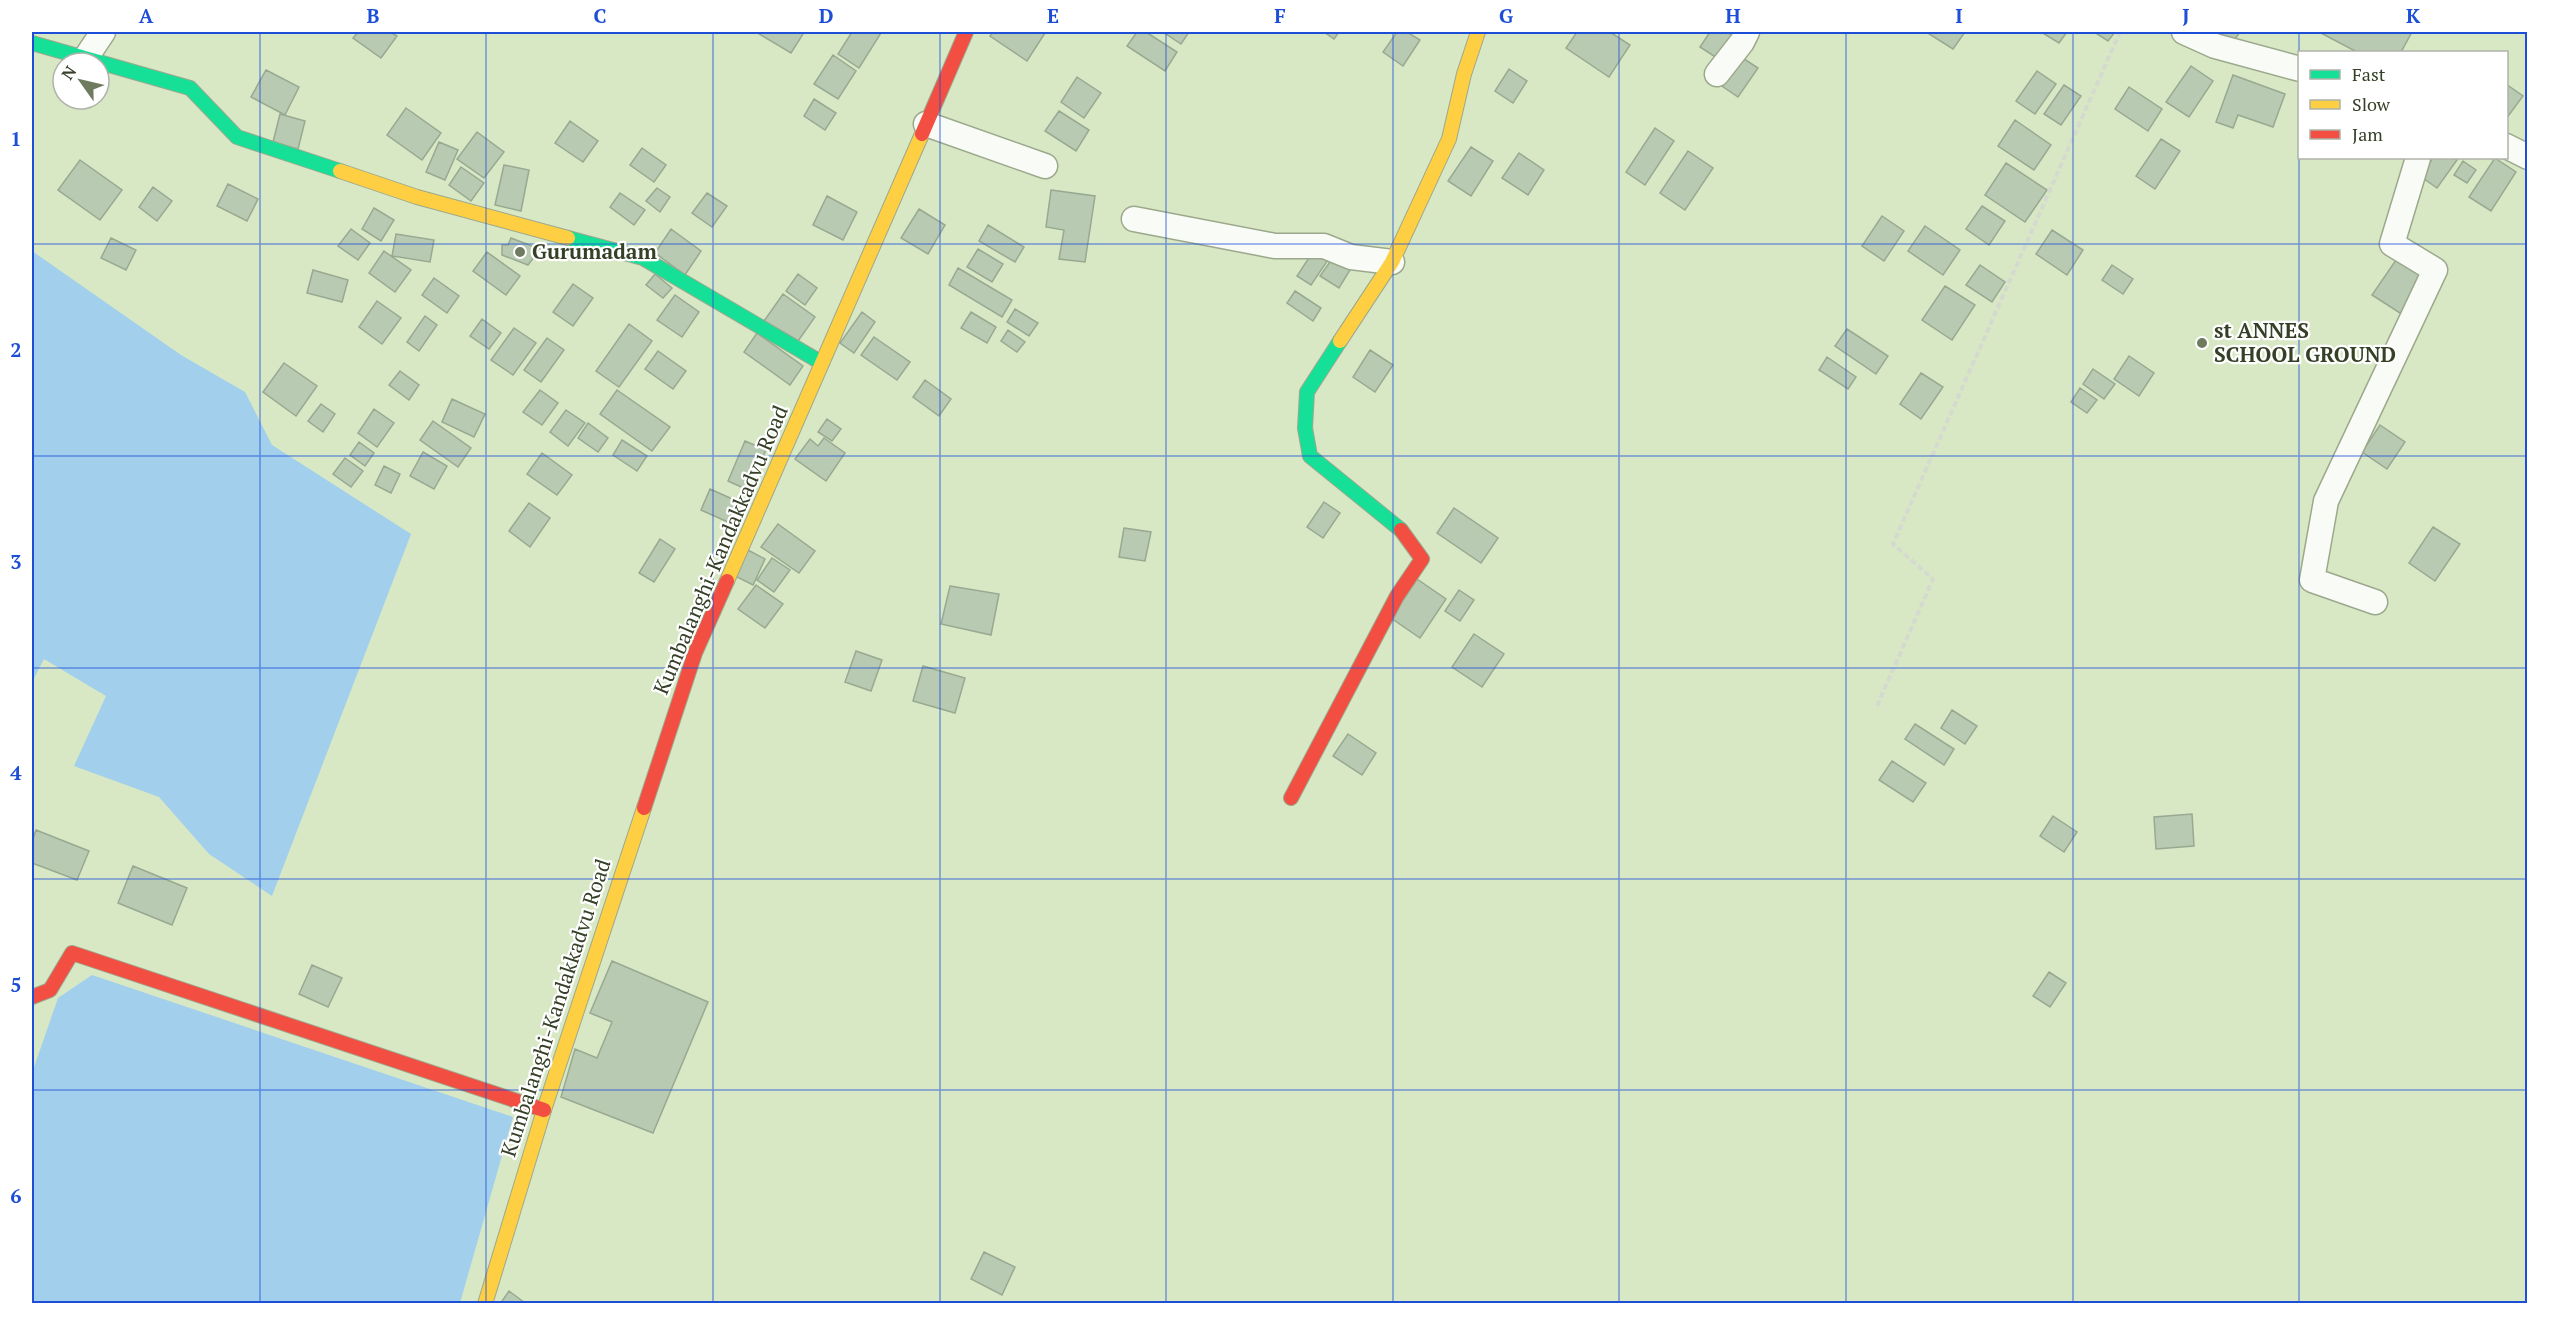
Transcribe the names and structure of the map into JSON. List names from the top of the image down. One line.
{"streets":{"street":["Kumbalanghi-Kandakkadvu Road"]},"places":["Gurumadam","st ANNES SCHOOL GROUND"],"legend":["Fast","Slow","Jam"],"north":"top left","grid":{"columns":["A","B","C","D","E","F","G","H","I","J","K"],"rows":["1","2","3","4","5","6"]}}
